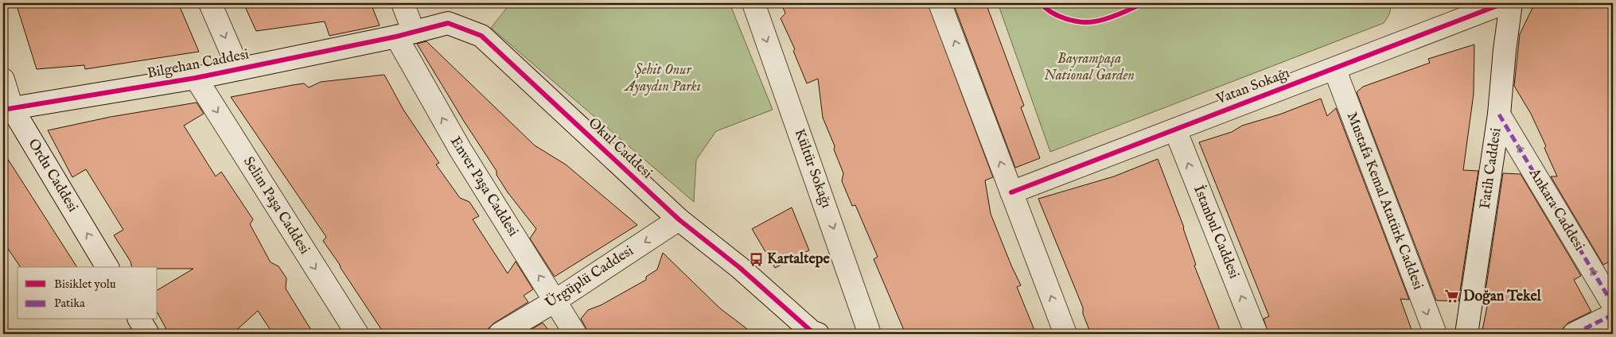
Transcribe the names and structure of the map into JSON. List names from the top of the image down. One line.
{"streets":{"street":["Bilgehan Caddesi","Vatan Sokağı","Okul Caddesi","Kültür Sokağı","Fatih Caddesi","Ordu Caddesi","Enver Paşa Caddesi","Mustafa Kemal Atatürk Caddesi","Selim Paşa Caddesi","Ankara Caddesi","İstanbul Caddesi","Ürgüplü Caddesi"]},"crossings":[["Bilgehan Caddesi","Okul Caddesi"],["Bilgehan Caddesi","Ordu Caddesi"],["Bilgehan Caddesi","Enver Paşa Caddesi"],["Bilgehan Caddesi","Selim Paşa Caddesi"],["Vatan Sokağı","Mustafa Kemal Atatürk Caddesi"],["Vatan Sokağı","İstanbul Caddesi"],["Okul Caddesi","Enver Paşa Caddesi"],["Okul Caddesi","Ürgüplü Caddesi"],["Fatih Caddesi","Ankara Caddesi"],["Enver Paşa Caddesi","Ürgüplü Caddesi"]],"one_way":["Ordu Caddesi","Enver Paşa Caddesi","Mustafa Kemal Atatürk Caddesi","Selim Paşa Caddesi","Ankara Caddesi","Ürgüplü Caddesi"],"parks":["Bayrampaşa National Garden","Şehit Onur Ayaydın Parkı"],"places":{"bus stop":["Kartaltepe"],"supermarket":["Doğan Tekel"]},"legend":["Bisiklet yolu","Patika"]}
